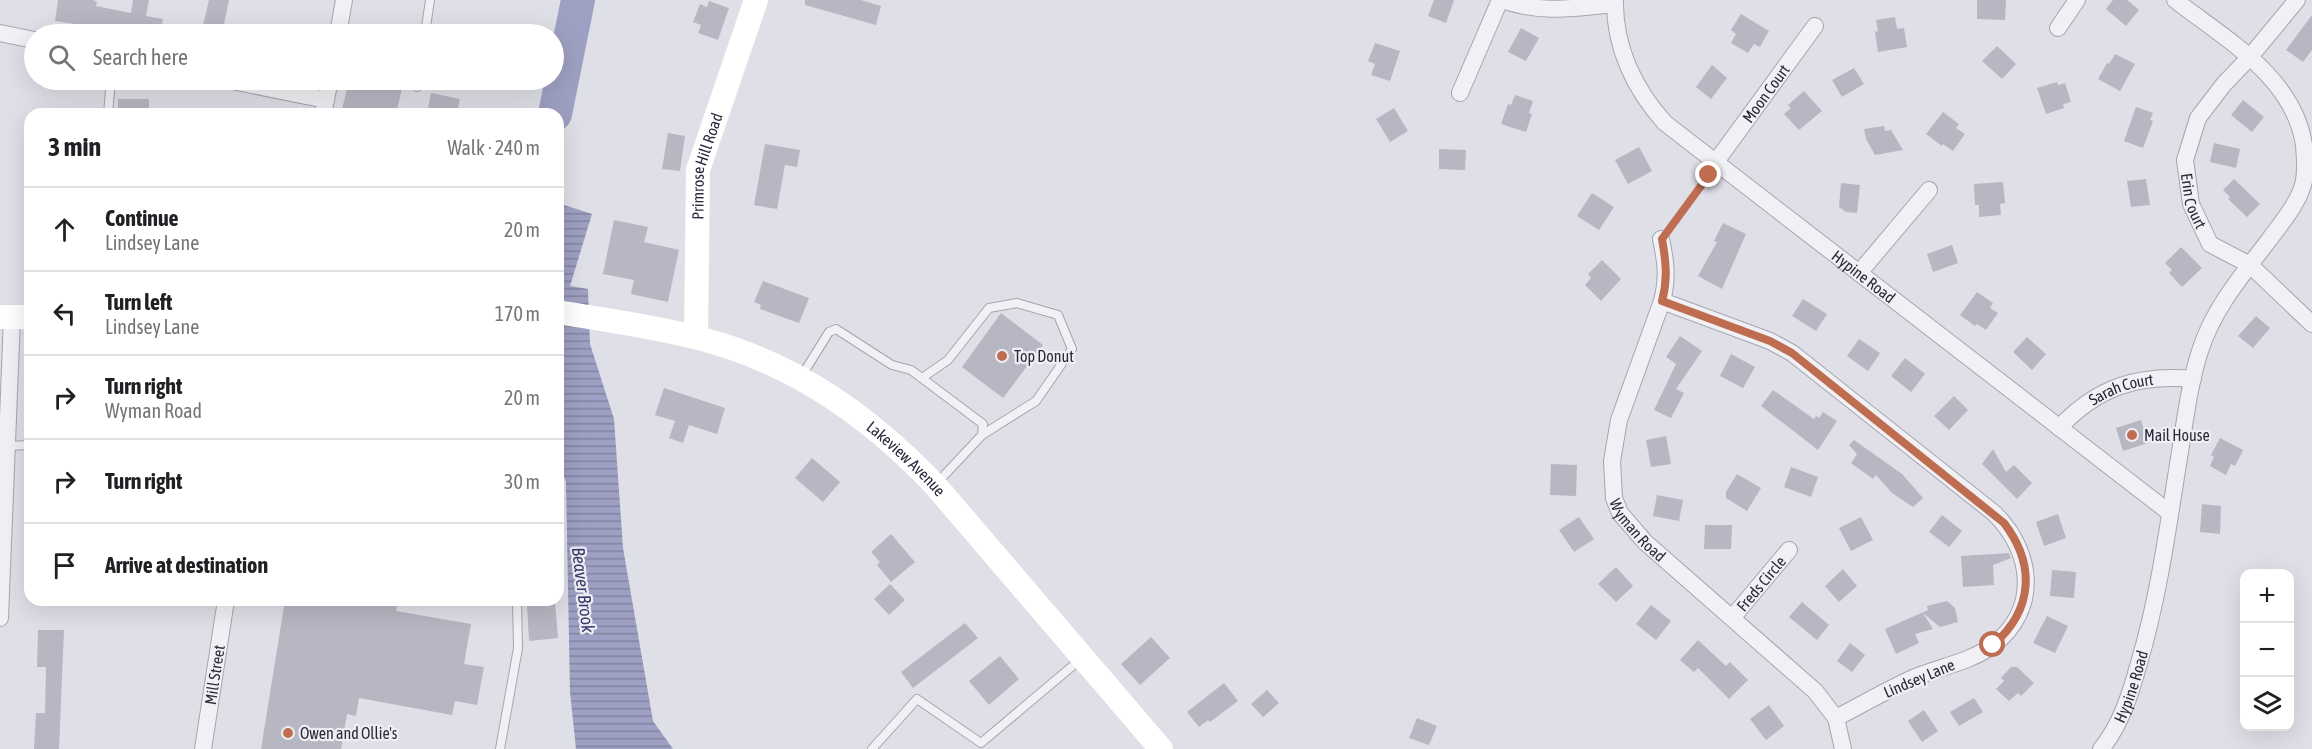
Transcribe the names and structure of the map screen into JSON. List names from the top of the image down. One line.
{"streets":{"main road":["Primrose Hill Road","Lakeview Avenue"],"street":["Moon Court","Erin Court","Hypine Road","Sarah Court","Wyman Road","Freds Circle","Mill Street","Lindsey Lane"]},"crossings":[["Moon Court","Hypine Road"],["Primrose Hill Road","Lakeview Avenue"],["Erin Court","Hypine Road"],["Hypine Road","Sarah Court"],["Wyman Road","Freds Circle"],["Wyman Road","Lindsey Lane"]],"water":["Beaver Brook"],"places":["Top Donut","Mail House","Owen and Ollie's"],"page":{"search":"Search here","heading":["3 min","Walk · 240 m"],"list":[["Continue","Lindsey Lane","20 m"],["Turn left","Lindsey Lane","170 m"],["Turn right","Wyman Road","20 m"],["Turn right","30 m"],"Arrive at destination"],"map_buttons":["+","−"]}}
